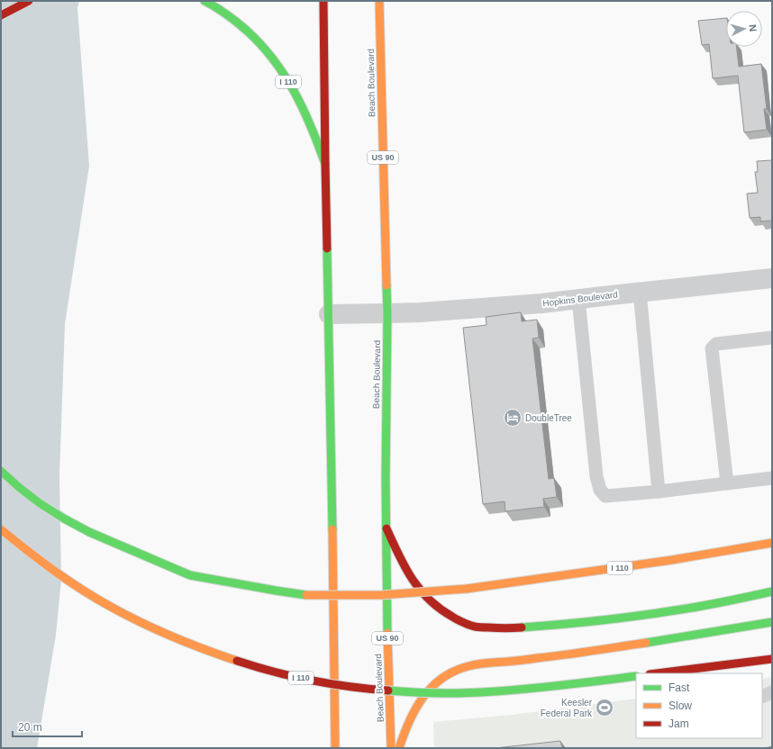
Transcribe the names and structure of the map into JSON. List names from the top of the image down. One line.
{"streets":{"main road":["I 110","Beach Boulevard","US 90"],"street":["Hopkins Boulevard"]},"crossings":[["Beach Boulevard","Hopkins Boulevard"]],"places":{"hotel":["DoubleTree"],"sports":["Keesler Federal Park"]},"legend":["Fast","Slow","Jam"],"scale_bar":"20 m","north":"right"}
